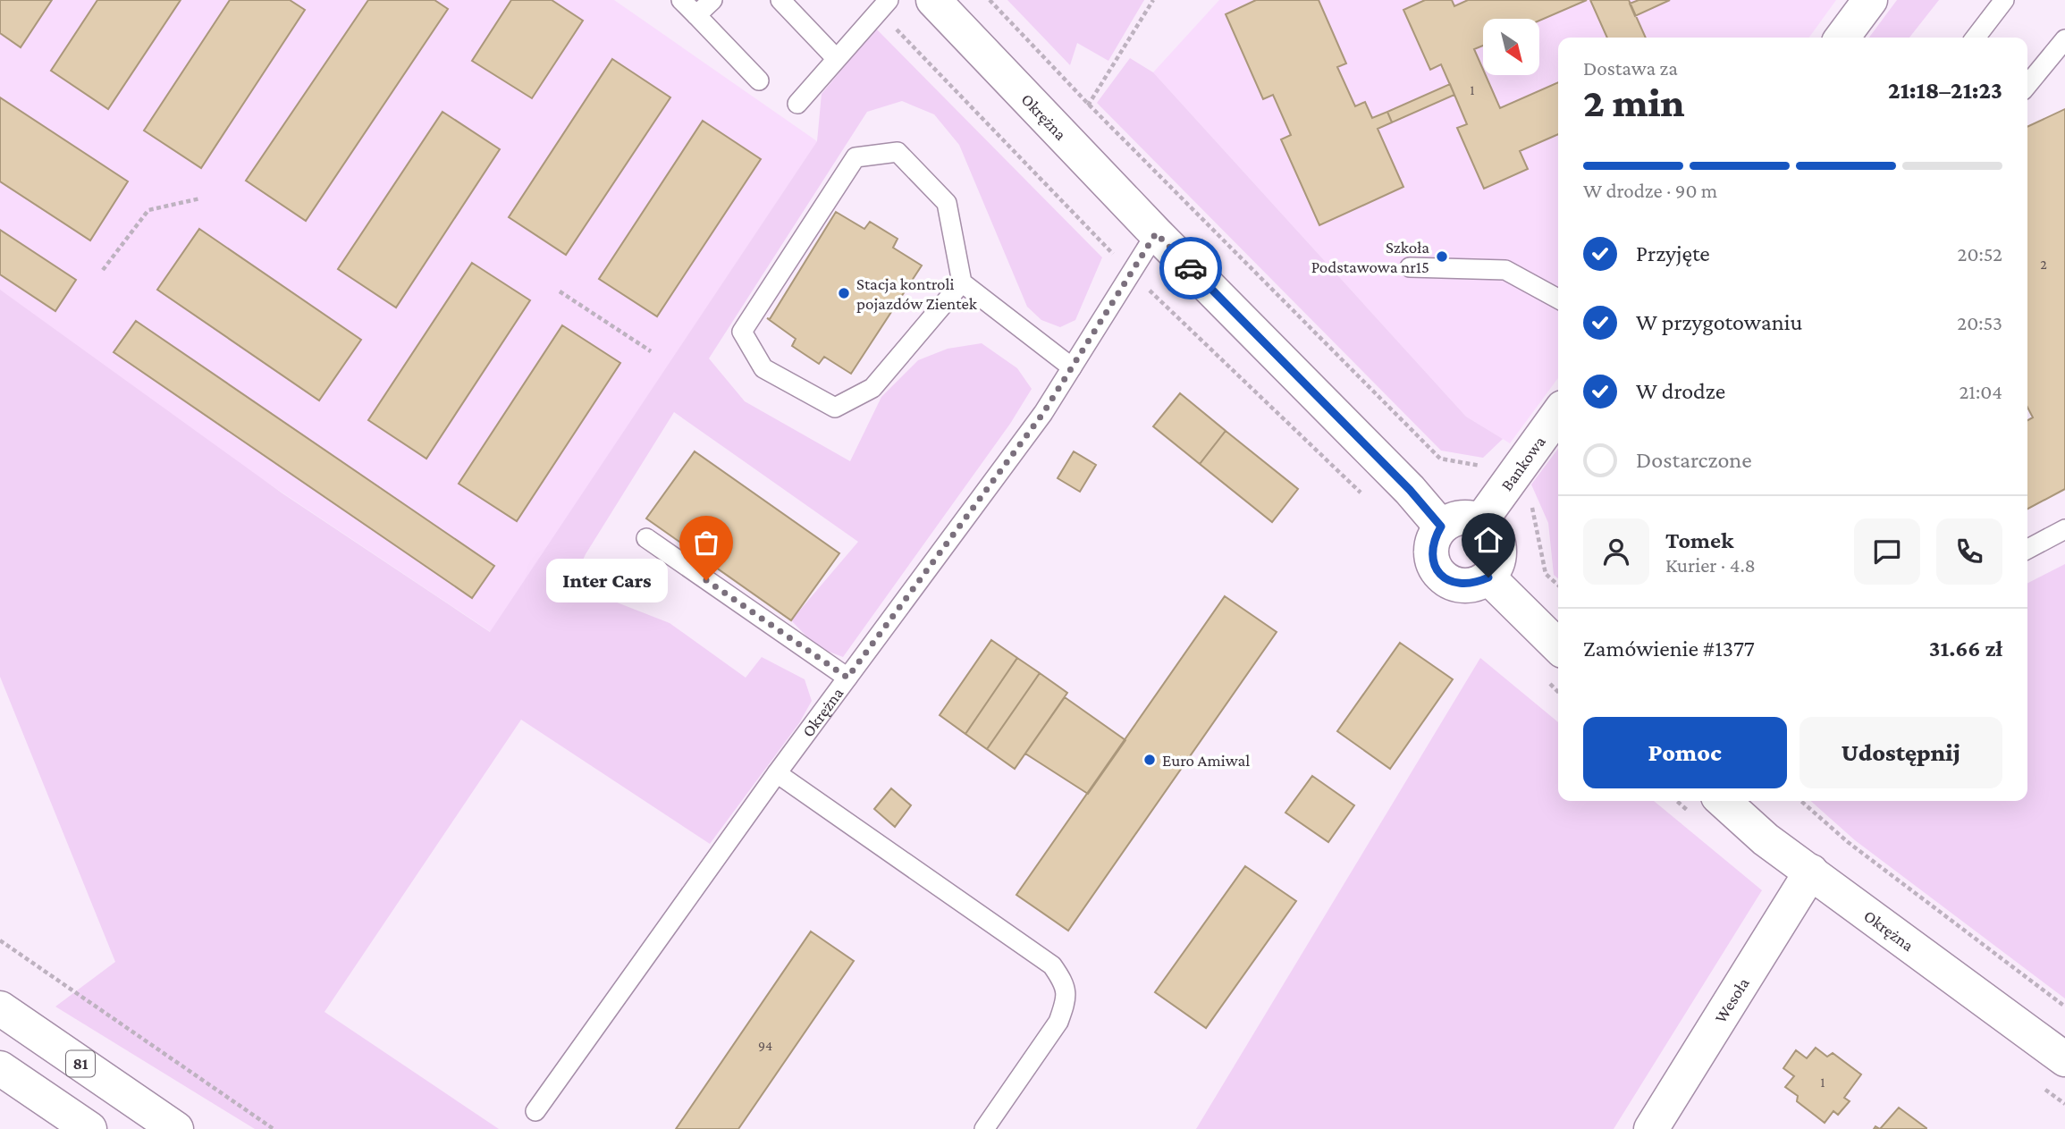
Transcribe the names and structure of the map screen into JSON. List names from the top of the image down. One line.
{"streets":{"street":["Okrężna","Bankowa","Wesoła","81"]},"crossings":[["Okrężna","Bankowa"],["Okrężna","Wesoła"]],"places":["Szkoła Podstawowa nr15","Stacja kontroli pojazdów Zientek","Inter Cars","Euro Amiwal"],"house_numbers":["1","2","94","1"],"north":"bottom right","page":{"heading":["2 min","Dostawa za","21:18–21:23"],"panel":["Tomek","Kurier · 4.8","Zamówienie #1377","31.66 zł"],"bar":"W drodze · 90 m","list":[["Przyjęte","20:52"],["W przygotowaniu","20:53"],["W drodze","21:04"],"Dostarczone"],"bubble":"Inter Cars","buttons":["Pomoc","Udostępnij"]}}
